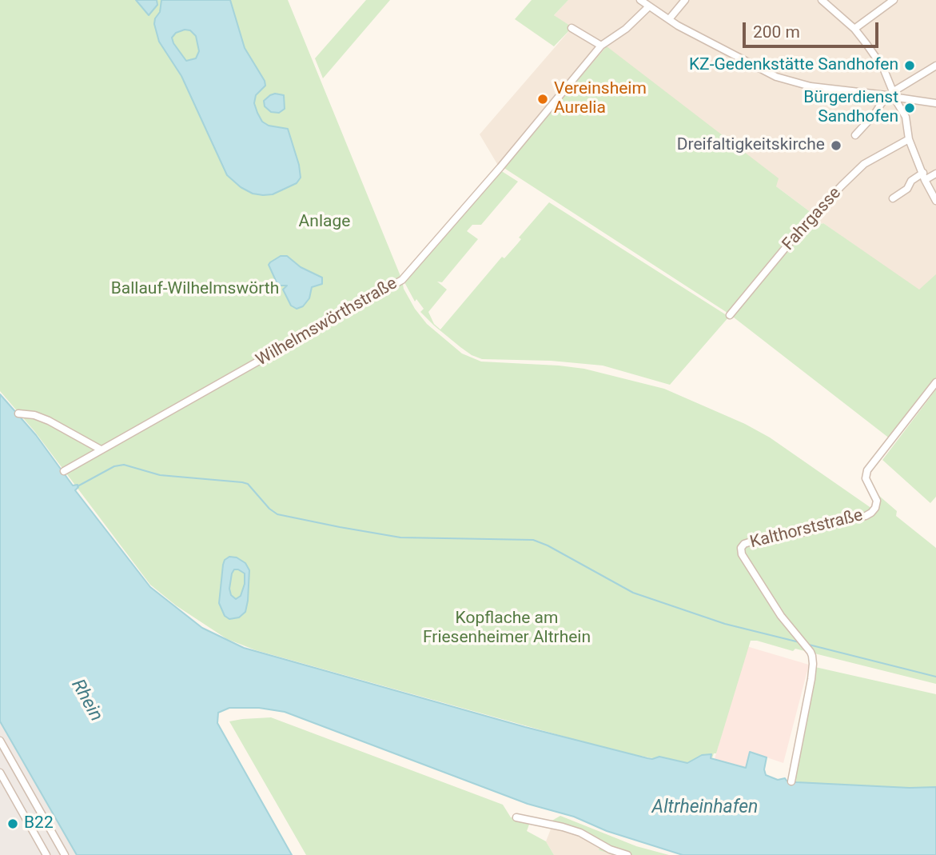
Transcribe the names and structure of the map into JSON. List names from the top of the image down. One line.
{"streets":{"street":["Fahrgasse","Wilhelmswörthstraße","Kalthorststraße"]},"water":["Rhein","Altrheinhafen"],"parks":["Anlage","Ballauf-Wilhelmswörth","Kopflache am Friesenheimer Altrhein"],"places":["KZ-Gedenkstätte Sandhofen","Vereinsheim Aurelia","Bürgerdienst Sandhofen","Dreifaltigkeitskirche","B22"],"scale_bar":"200 m"}
